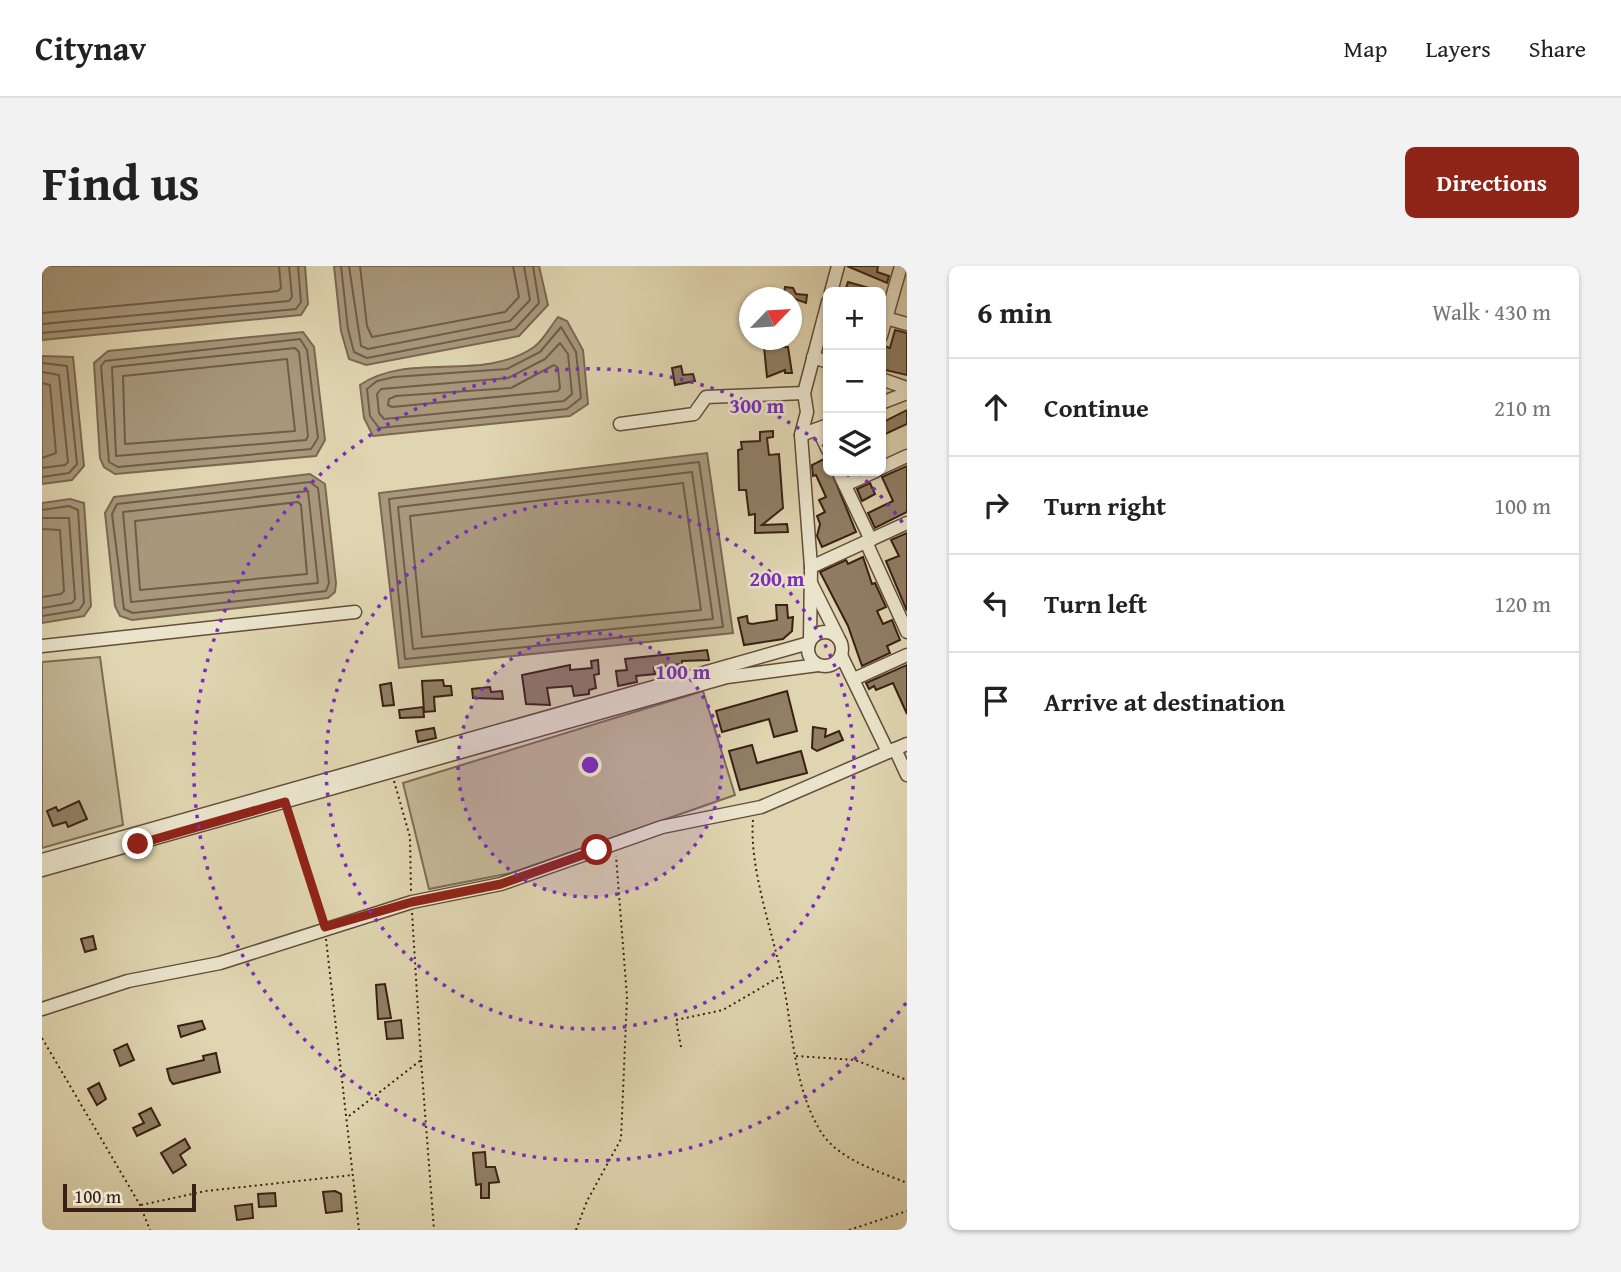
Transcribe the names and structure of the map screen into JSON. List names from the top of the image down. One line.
{"scale_bar":"100 m","north":"top right","page":{"header":"Citynav","nav":["Map","Layers","Share"],"title":"Find us","buttons":"Directions","heading":["6 min","Walk · 430 m"],"map_buttons":["+","−"],"list":[["Continue","210 m"],["Turn right","100 m"],["Turn left","120 m"],"Arrive at destination"],"scale":"100 m"},"rings":["300 m","200 m","100 m"]}
